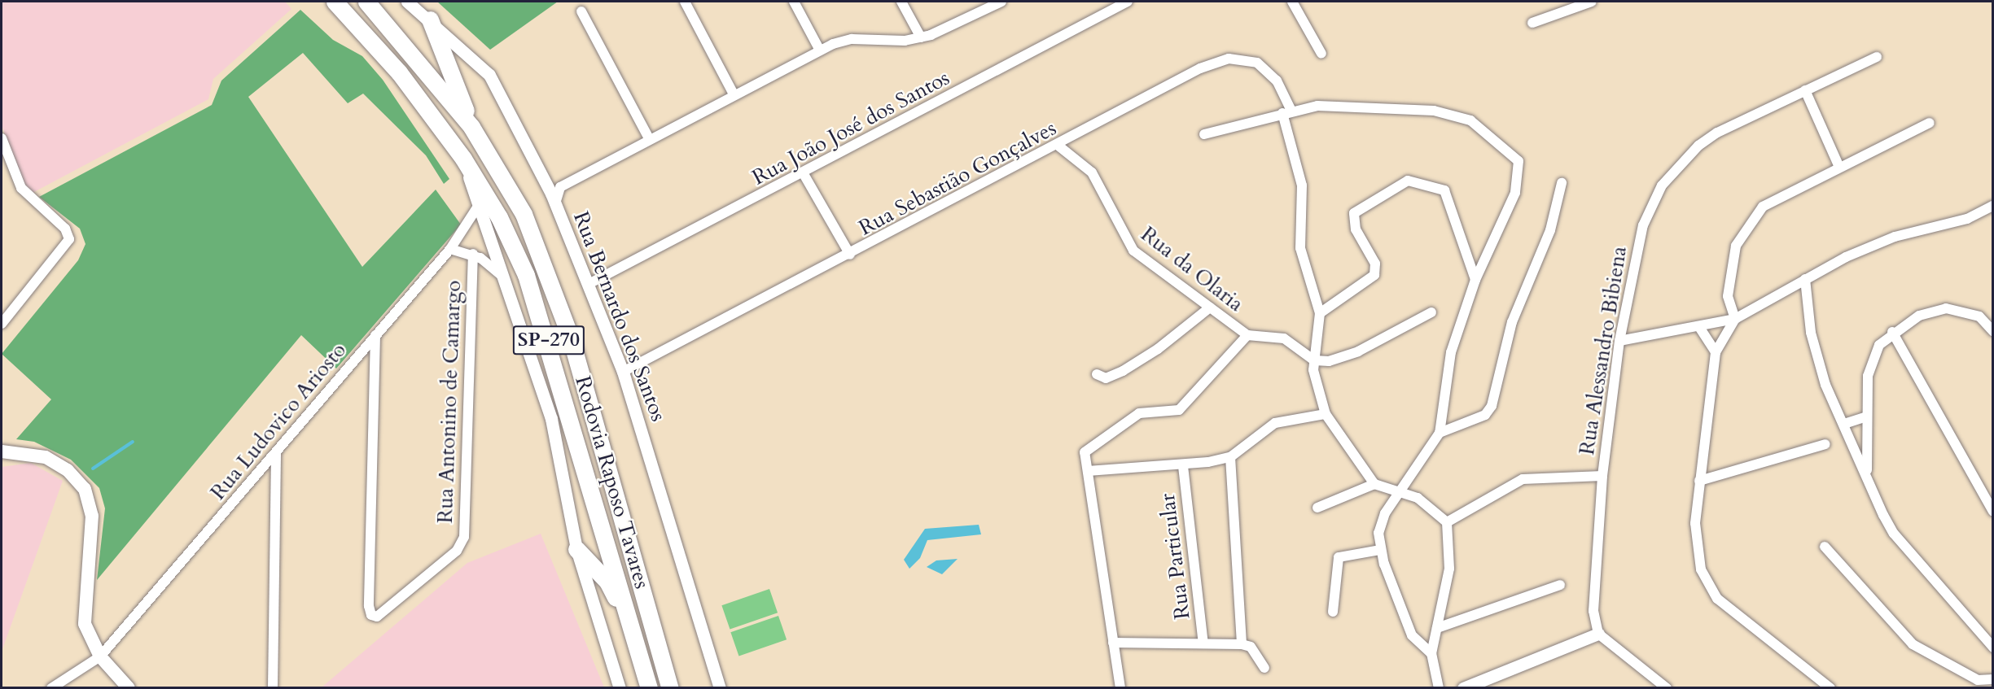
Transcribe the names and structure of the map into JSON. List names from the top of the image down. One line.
{"streets":{"highway":["SP-270","Rodovia Raposo Tavares"],"street":["Rua João José dos Santos","Rua Sebastião Gonçalves","Rua da Olaria","Rua Bernardo dos Santos","Rua Alessandro Bibiena","Rua Antonino de Camargo","Rua Ludovico Ariosto","Rua Particular"]},"crossings":[["Rua João José dos Santos","Rua Bernardo dos Santos"],["Rua Sebastião Gonçalves","Rua da Olaria"],["Rua Sebastião Gonçalves","Rua Bernardo dos Santos"],["Rua Antonino de Camargo","Rua Ludovico Ariosto"]]}
